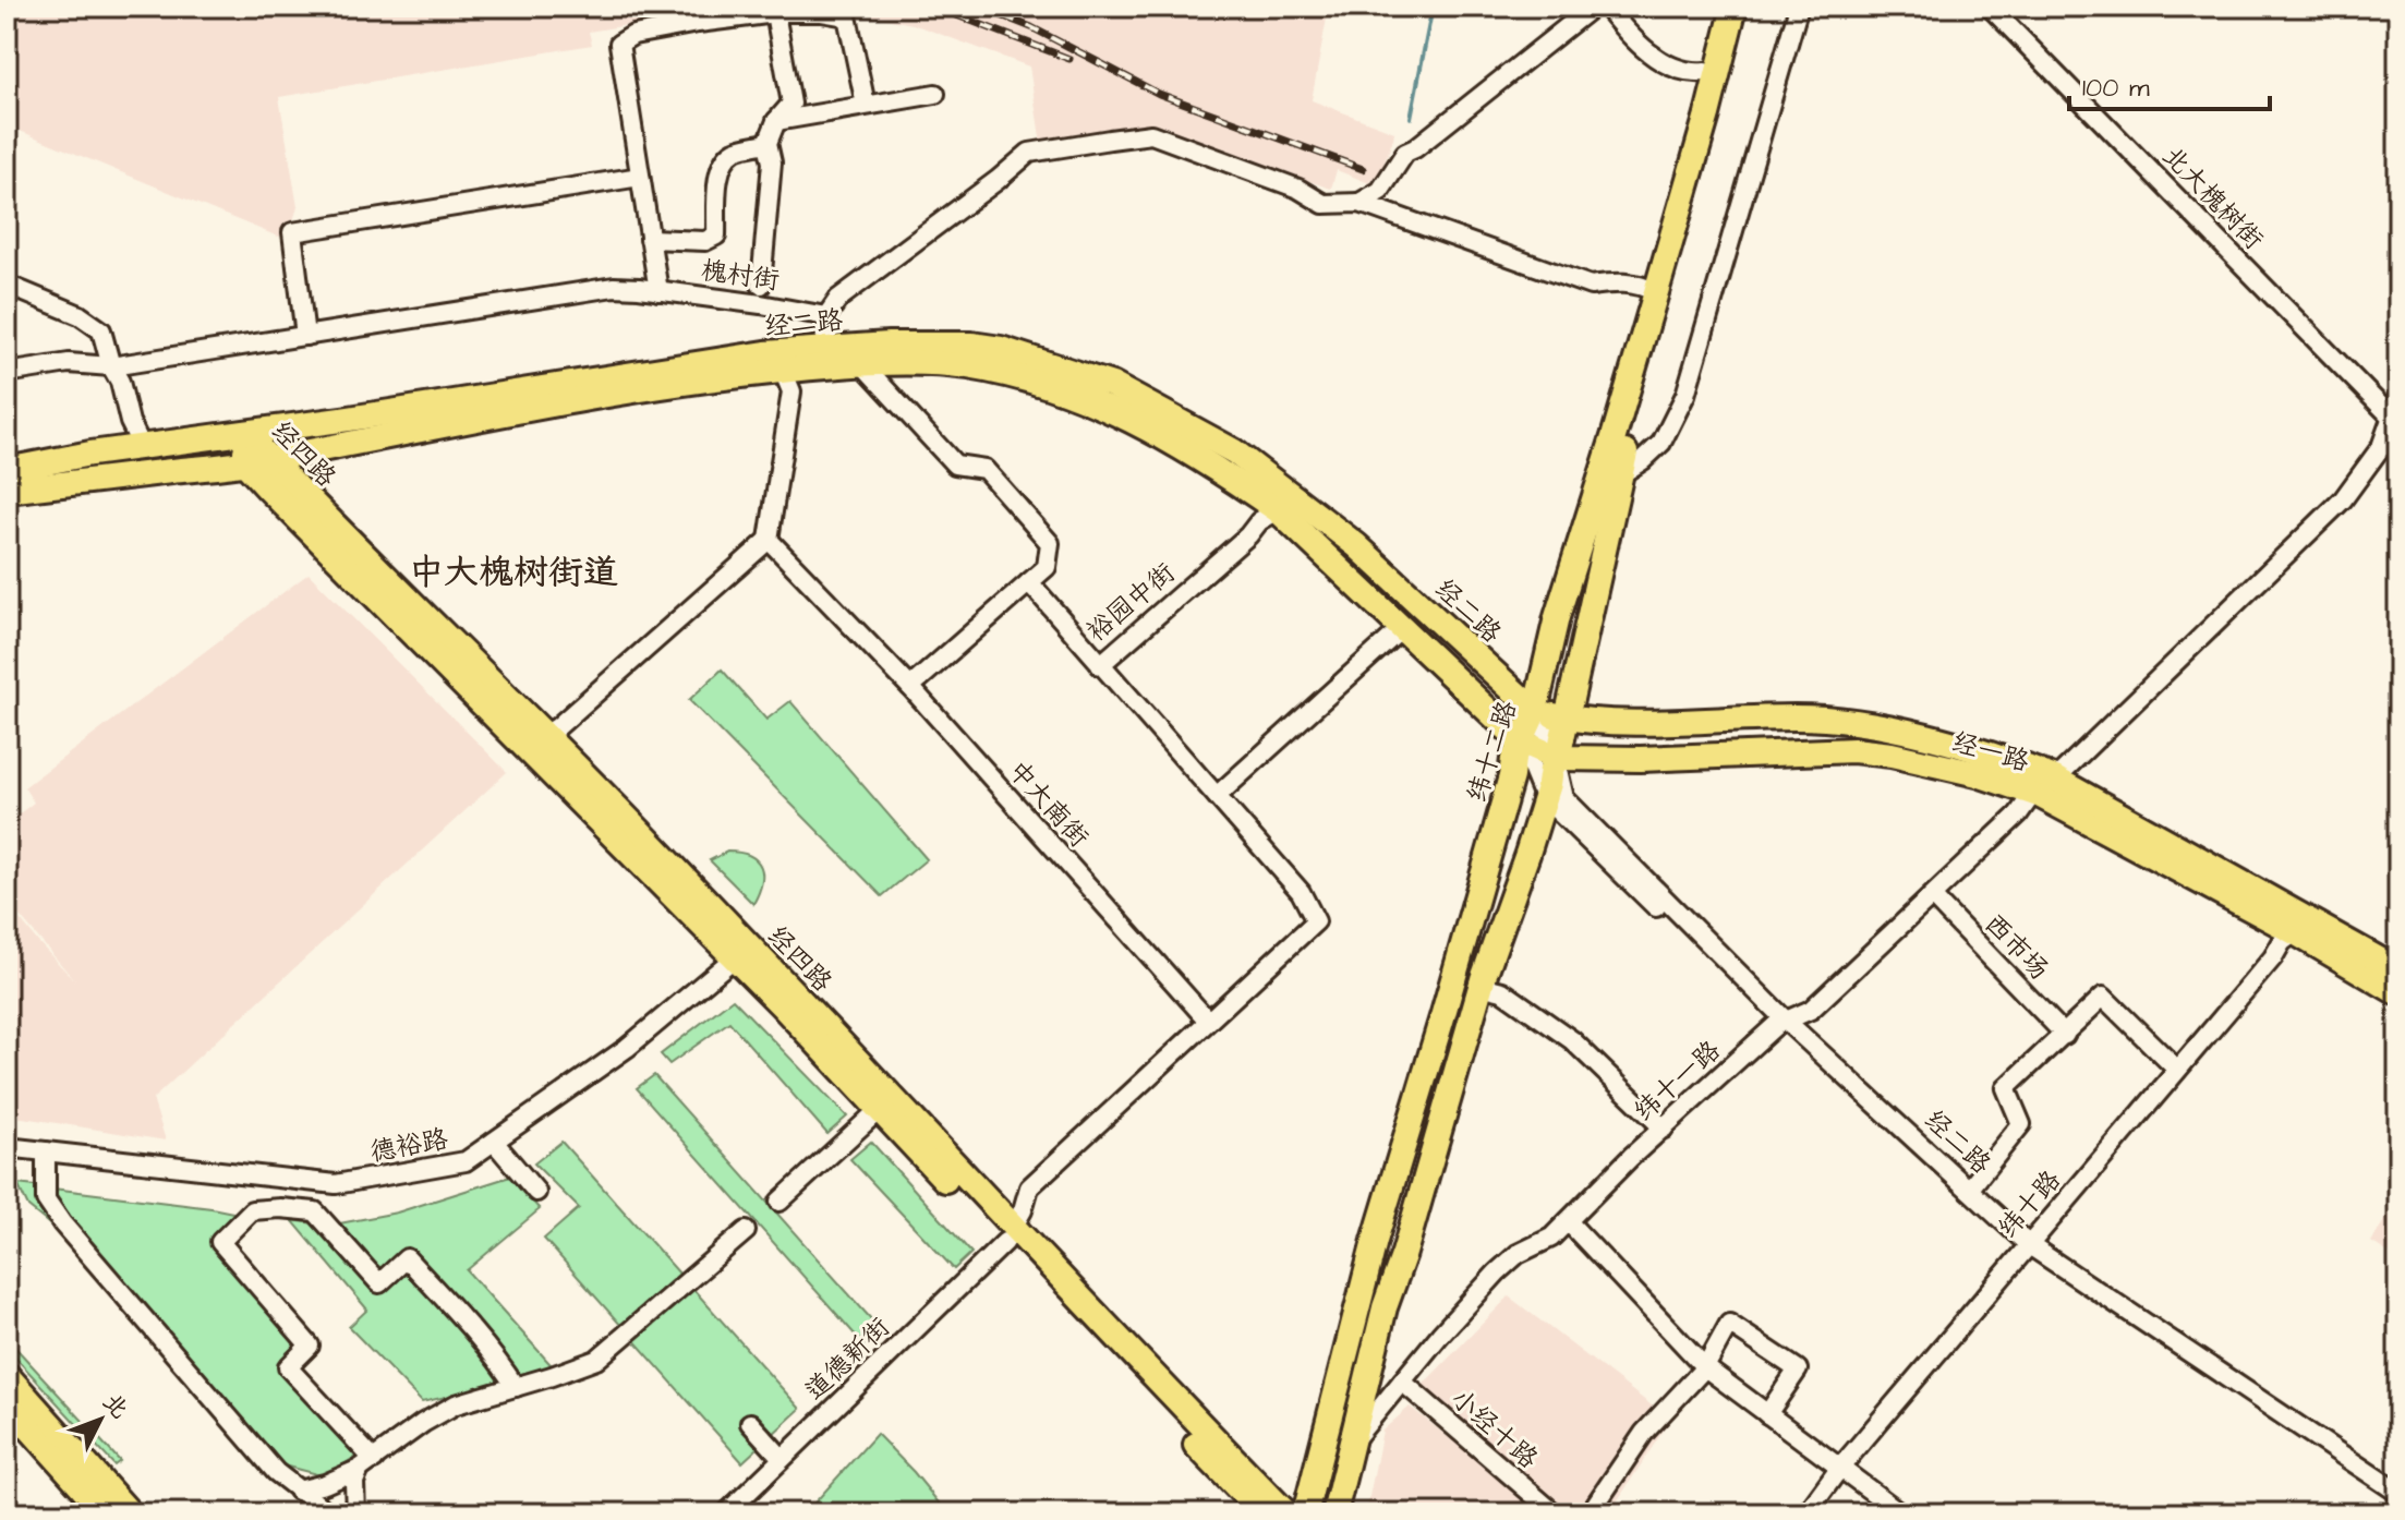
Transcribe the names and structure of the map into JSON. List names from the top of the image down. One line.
{"streets":{"main road":["经二路","经四路","纬十二路","经一路"],"street":["北大槐树街","槐村街","裕园中街","中大南街","西市场","纬十一路","德裕路","纬十路","道德新街","小经十路"]},"crossings":[["北大槐树街","纬十一路"],["经二路","经四路"],["经二路","裕园中街"],["经二路","纬十二路"],["经二路","经一路"],["经二路","纬十一路"],["经二路","纬十路"],["经四路","德裕路"],["经四路","道德新街"],["纬十二路","经一路"],["经一路","纬十一路"],["经一路","纬十路"],["西市场","纬十一路"],["纬十一路","小经十路"]],"districts":["中大槐树街道"],"scale_bar":"100 m","north":"top right"}
